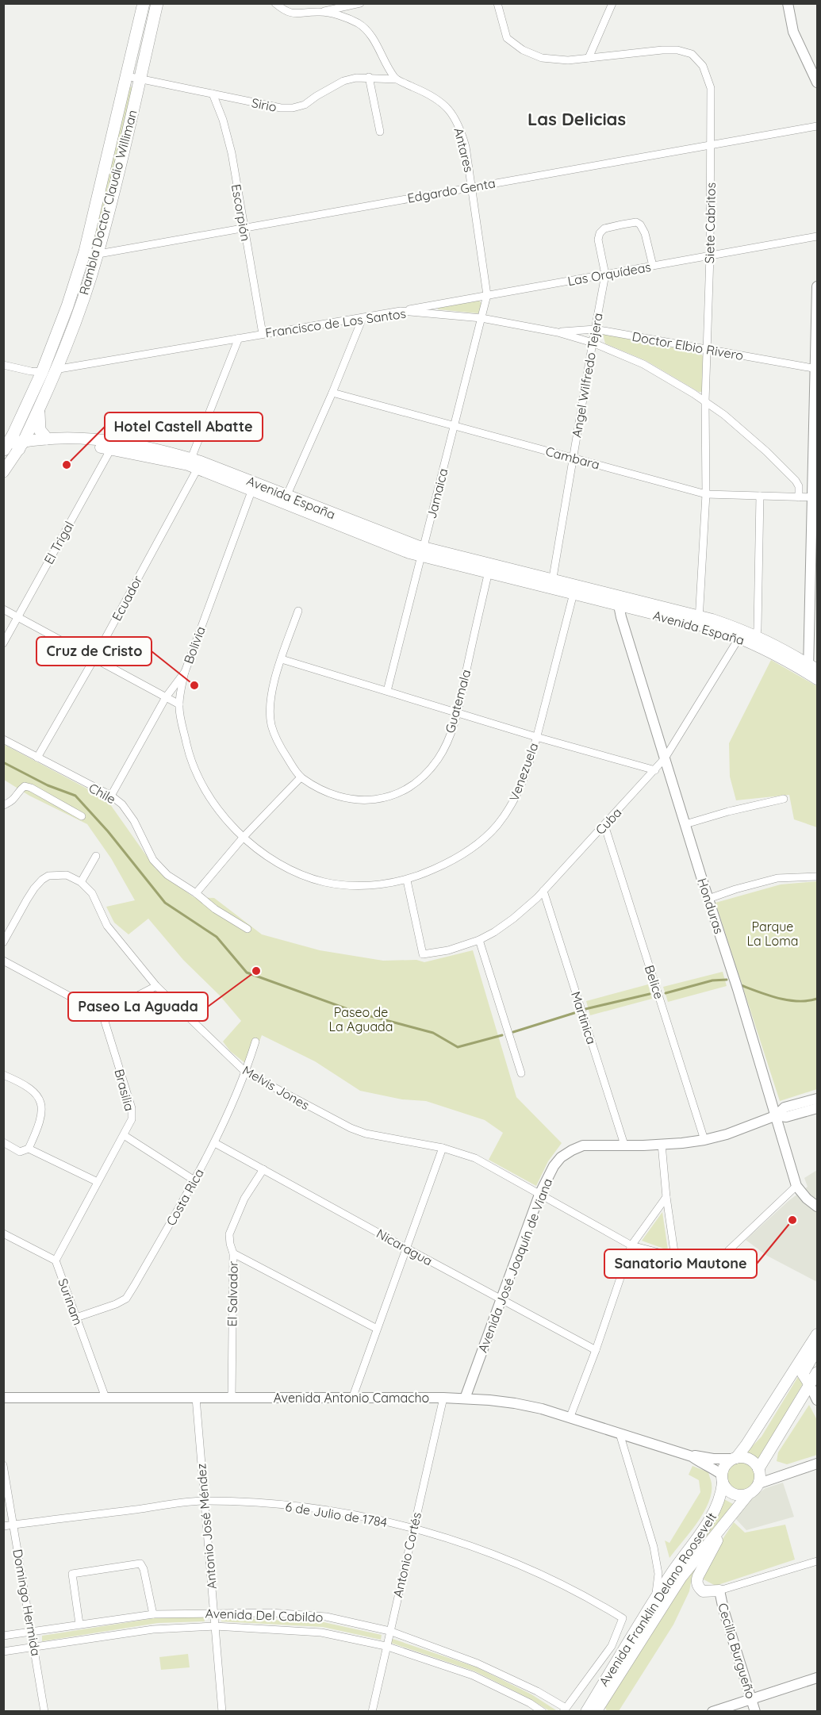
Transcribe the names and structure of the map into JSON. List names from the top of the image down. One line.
{"streets":{"main road":["Rambla Doctor Claudio Williman","Avenida España","Avenida Franklin Delano Roosevelt"],"street":["Sirio","Antares","Edgardo Genta","Escorpión","Siete Cabritos","Las Orquídeas","Francisco de Los Santos","Doctor Elbio Rivero","Angel Wilfredo Tejera","Cambara","Jamaica","El Trigal","Ecuador","Bolivia","Guatemala","Venezuela","Chile","Cuba","Honduras","Belice","Martinica","Melvis Jones","Brasilia","Costa Rica","Nicaragua","Avenida José Joaquín de Viana","El Salvador","Surinam","Avenida Antonio Camacho","6 de Julio de 1784","Antonio José Méndez","Antonio Cortés","Domingo Hermida","Avenida Del Cabildo","Cecilia Burgueño"]},"crossings":[["Sirio","Antares"],["Sirio","Rambla Doctor Claudio Williman"],["Sirio","Escorpión"],["Antares","Edgardo Genta"],["Antares","Las Orquídeas"],["Antares","Jamaica"],["Edgardo Genta","Rambla Doctor Claudio Williman"],["Edgardo Genta","Escorpión"],["Edgardo Genta","Siete Cabritos"],["Rambla Doctor Claudio Williman","Francisco de Los Santos"],["Rambla Doctor Claudio Williman","Avenida España"],["Escorpión","Francisco de Los Santos"],["Siete Cabritos","Las Orquídeas"],["Siete Cabritos","Francisco de Los Santos"],["Siete Cabritos","Doctor Elbio Rivero"],["Siete Cabritos","Cambara"],["Siete Cabritos","Avenida España"],["Las Orquídeas","Francisco de Los Santos"],["Las Orquídeas","Angel Wilfredo Tejera"],["Las Orquídeas","Jamaica"],["Francisco de Los Santos","Doctor Elbio Rivero"],["Francisco de Los Santos","Angel Wilfredo Tejera"],["Francisco de Los Santos","Cambara"],["Francisco de Los Santos","Jamaica"],["Francisco de Los Santos","Ecuador"],["Doctor Elbio Rivero","Angel Wilfredo Tejera"],["Angel Wilfredo Tejera","Cambara"],["Angel Wilfredo Tejera","Avenida España"],["Cambara","Jamaica"],["Jamaica","Avenida España"],["Avenida España","El Trigal"],["Avenida España","Ecuador"],["Avenida España","Bolivia"],["Avenida España","Guatemala"],["Avenida España","Venezuela"],["Avenida España","Cuba"],["Avenida España","Honduras"],["Ecuador","Chile"],["Bolivia","Venezuela"],["Bolivia","Chile"],["Venezuela","Cuba"],["Cuba","Honduras"],["Cuba","Belice"],["Cuba","Martinica"],["Honduras","Melvis Jones"],["Honduras","Avenida José Joaquín de Viana"],["Belice","Avenida José Joaquín de Viana"],["Martinica","Avenida José Joaquín de Viana"],["Melvis Jones","Costa Rica"],["Melvis Jones","Avenida José Joaquín de Viana"],["Brasilia","Surinam"],["Costa Rica","Nicaragua"],["Costa Rica","Surinam"],["Nicaragua","Avenida José Joaquín de Viana"],["Nicaragua","El Salvador"],["Avenida José Joaquín de Viana","Avenida Antonio Camacho"],["El Salvador","Avenida Antonio Camacho"],["Surinam","Avenida Antonio Camacho"],["Avenida Antonio Camacho","Antonio José Méndez"],["Avenida Antonio Camacho","Antonio Cortés"],["Avenida Antonio Camacho","Avenida Franklin Delano Roosevelt"],["6 de Julio de 1784","Antonio José Méndez"],["6 de Julio de 1784","Antonio Cortés"],["6 de Julio de 1784","Avenida Franklin Delano Roosevelt"],["6 de Julio de 1784","Domingo Hermida"],["Antonio José Méndez","Avenida Del Cabildo"],["Antonio Cortés","Avenida Del Cabildo"],["Avenida Franklin Delano Roosevelt","Avenida Del Cabildo"],["Domingo Hermida","Avenida Del Cabildo"]],"districts":["Las Delicias"],"parks":["Parque La Loma","Paseo de La Aguada"],"places":["Hotel Castell Abatte","Cruz de Cristo","Paseo La Aguada","Sanatorio Mautone"]}
